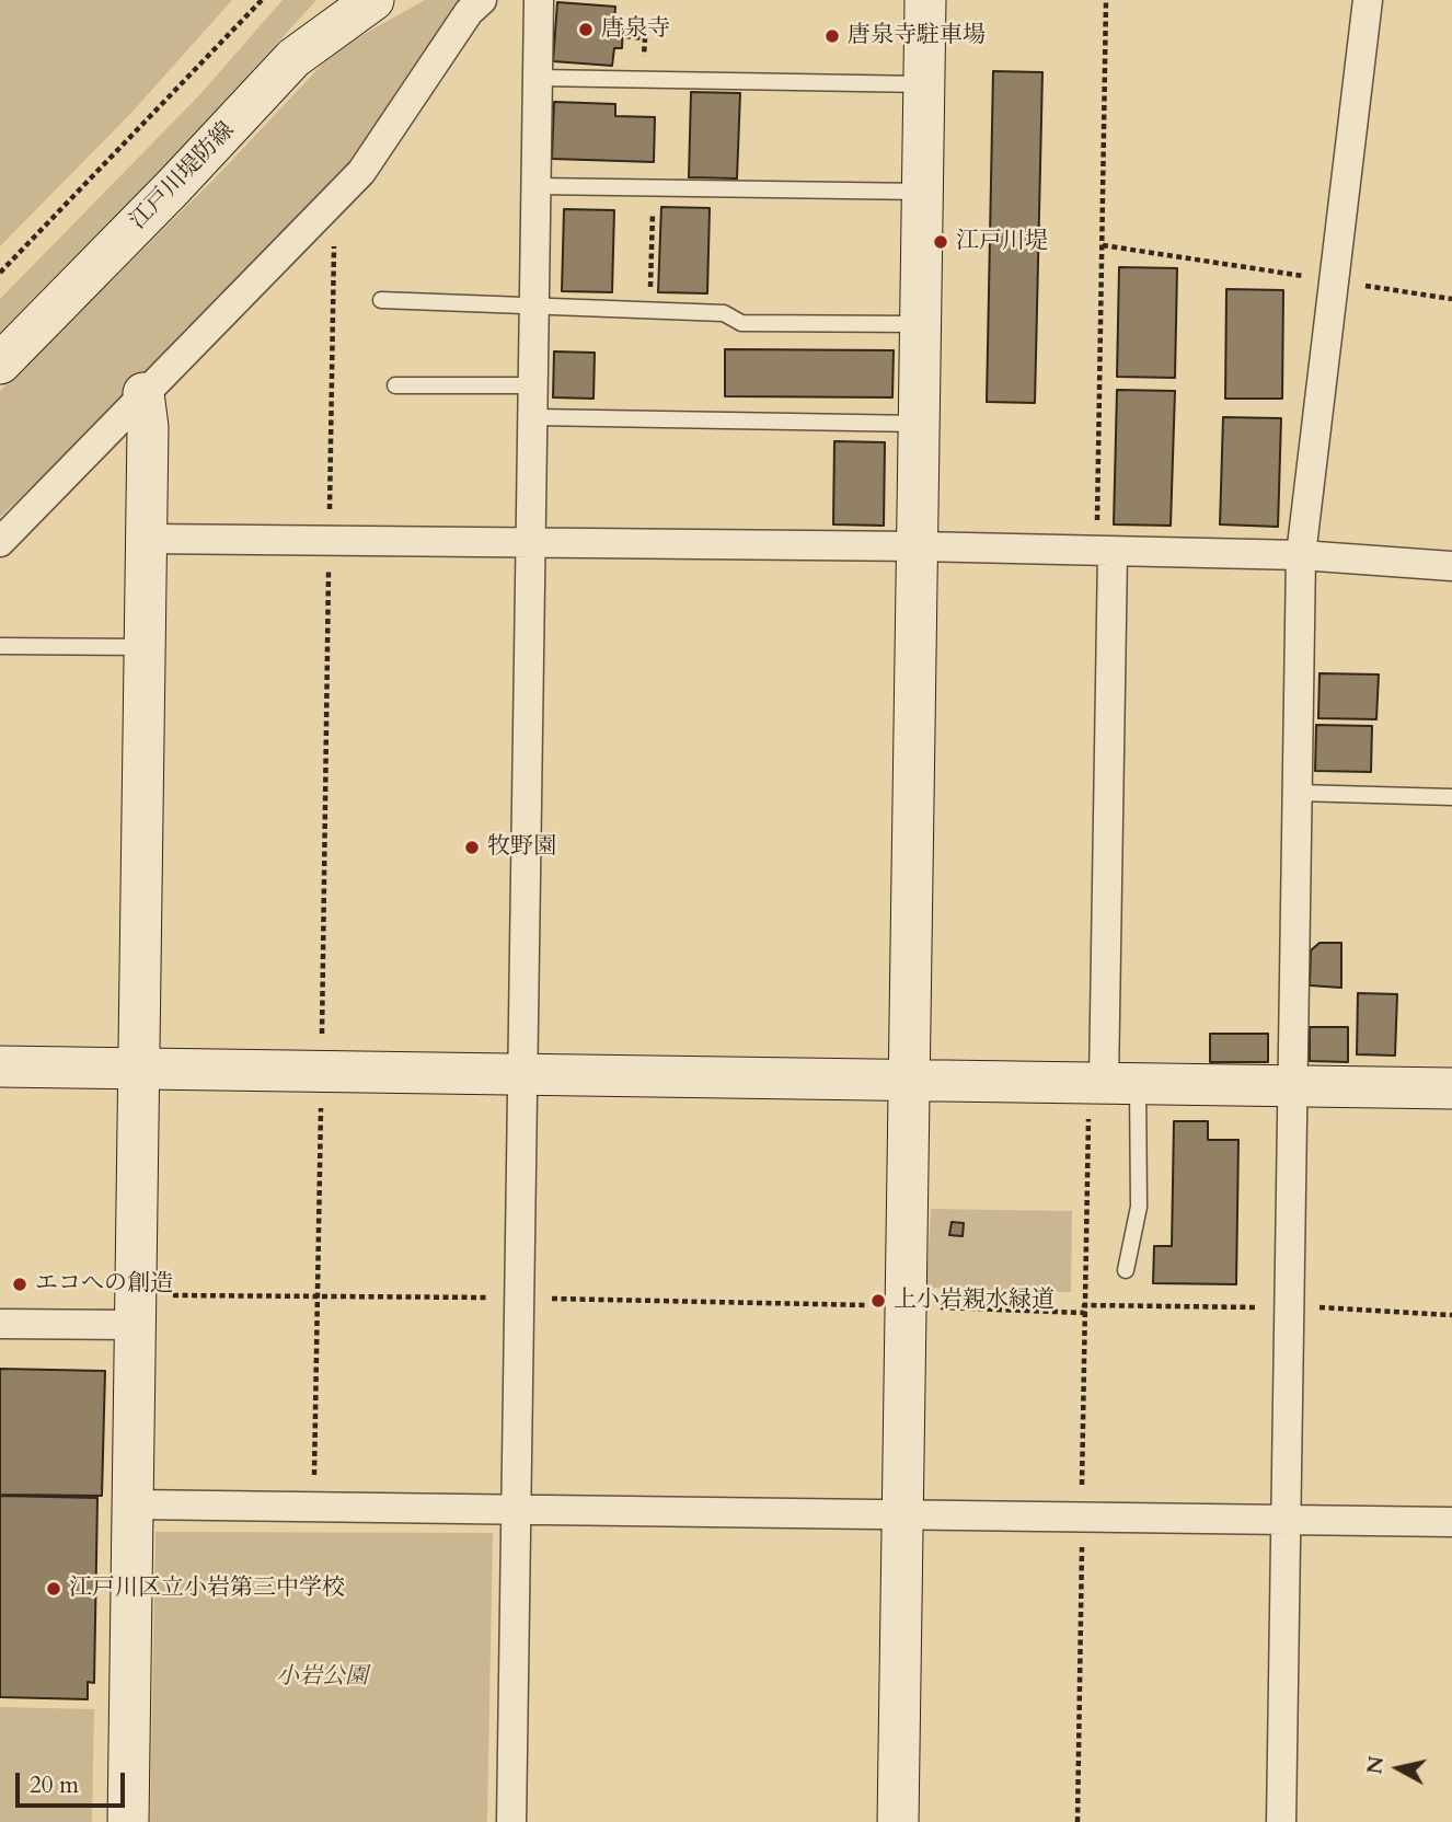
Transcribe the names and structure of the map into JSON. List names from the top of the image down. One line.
{"streets":{"street":["江戸川堤防線"]},"parks":["小岩公園"],"places":["唐泉寺","唐泉寺駐車場","江戸川堤","牧野園","エコへの創造","上小岩親水緑道","江戸川区立小岩第三中学校"],"scale_bar":"20 m","north":"left"}
